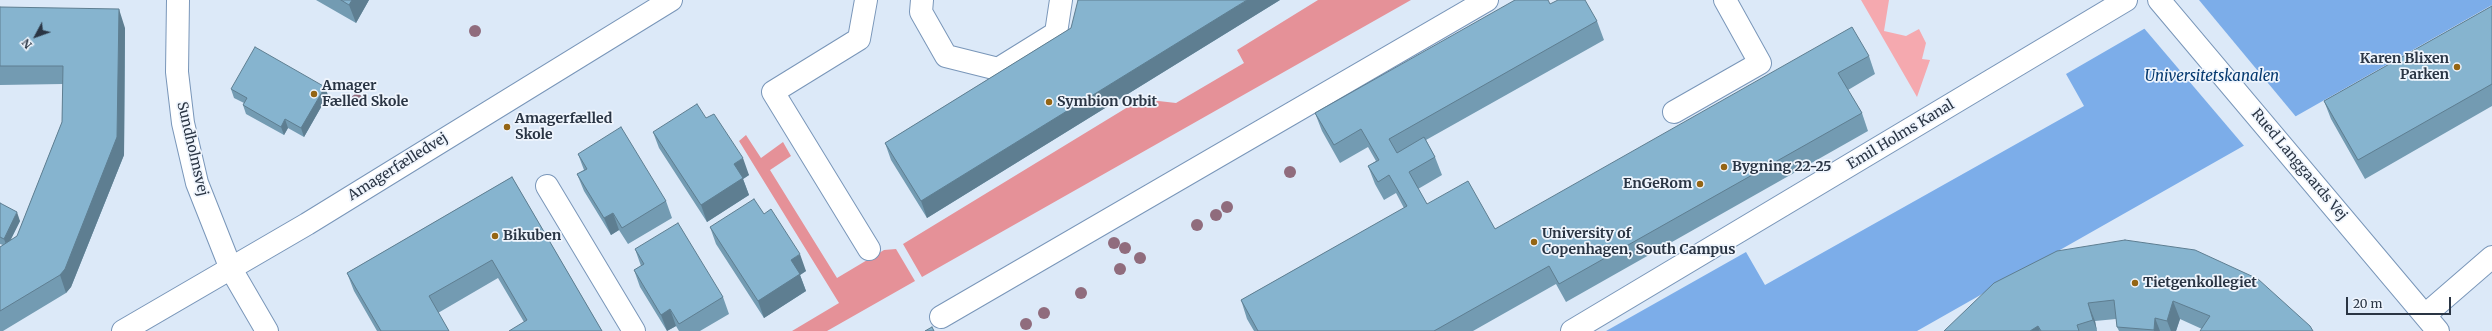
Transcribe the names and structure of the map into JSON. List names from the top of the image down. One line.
{"streets":{"street":["Emil Holms Kanal","Sundholmsvej","Rued Langgaards Vej","Amagerfælledvej"]},"crossings":[["Sundholmsvej","Amagerfælledvej"]],"water":["Universitetskanalen"],"places":["Karen Blixen Parken","Amager Fælled Skole","Symbion Orbit","Amagerfælled Skole","Bygning 22-25","EnGeRom","Bikuben","University of Copenhagen, South Campus","Tietgenkollegiet"],"scale_bar":"20 m","north":"bottom left"}
